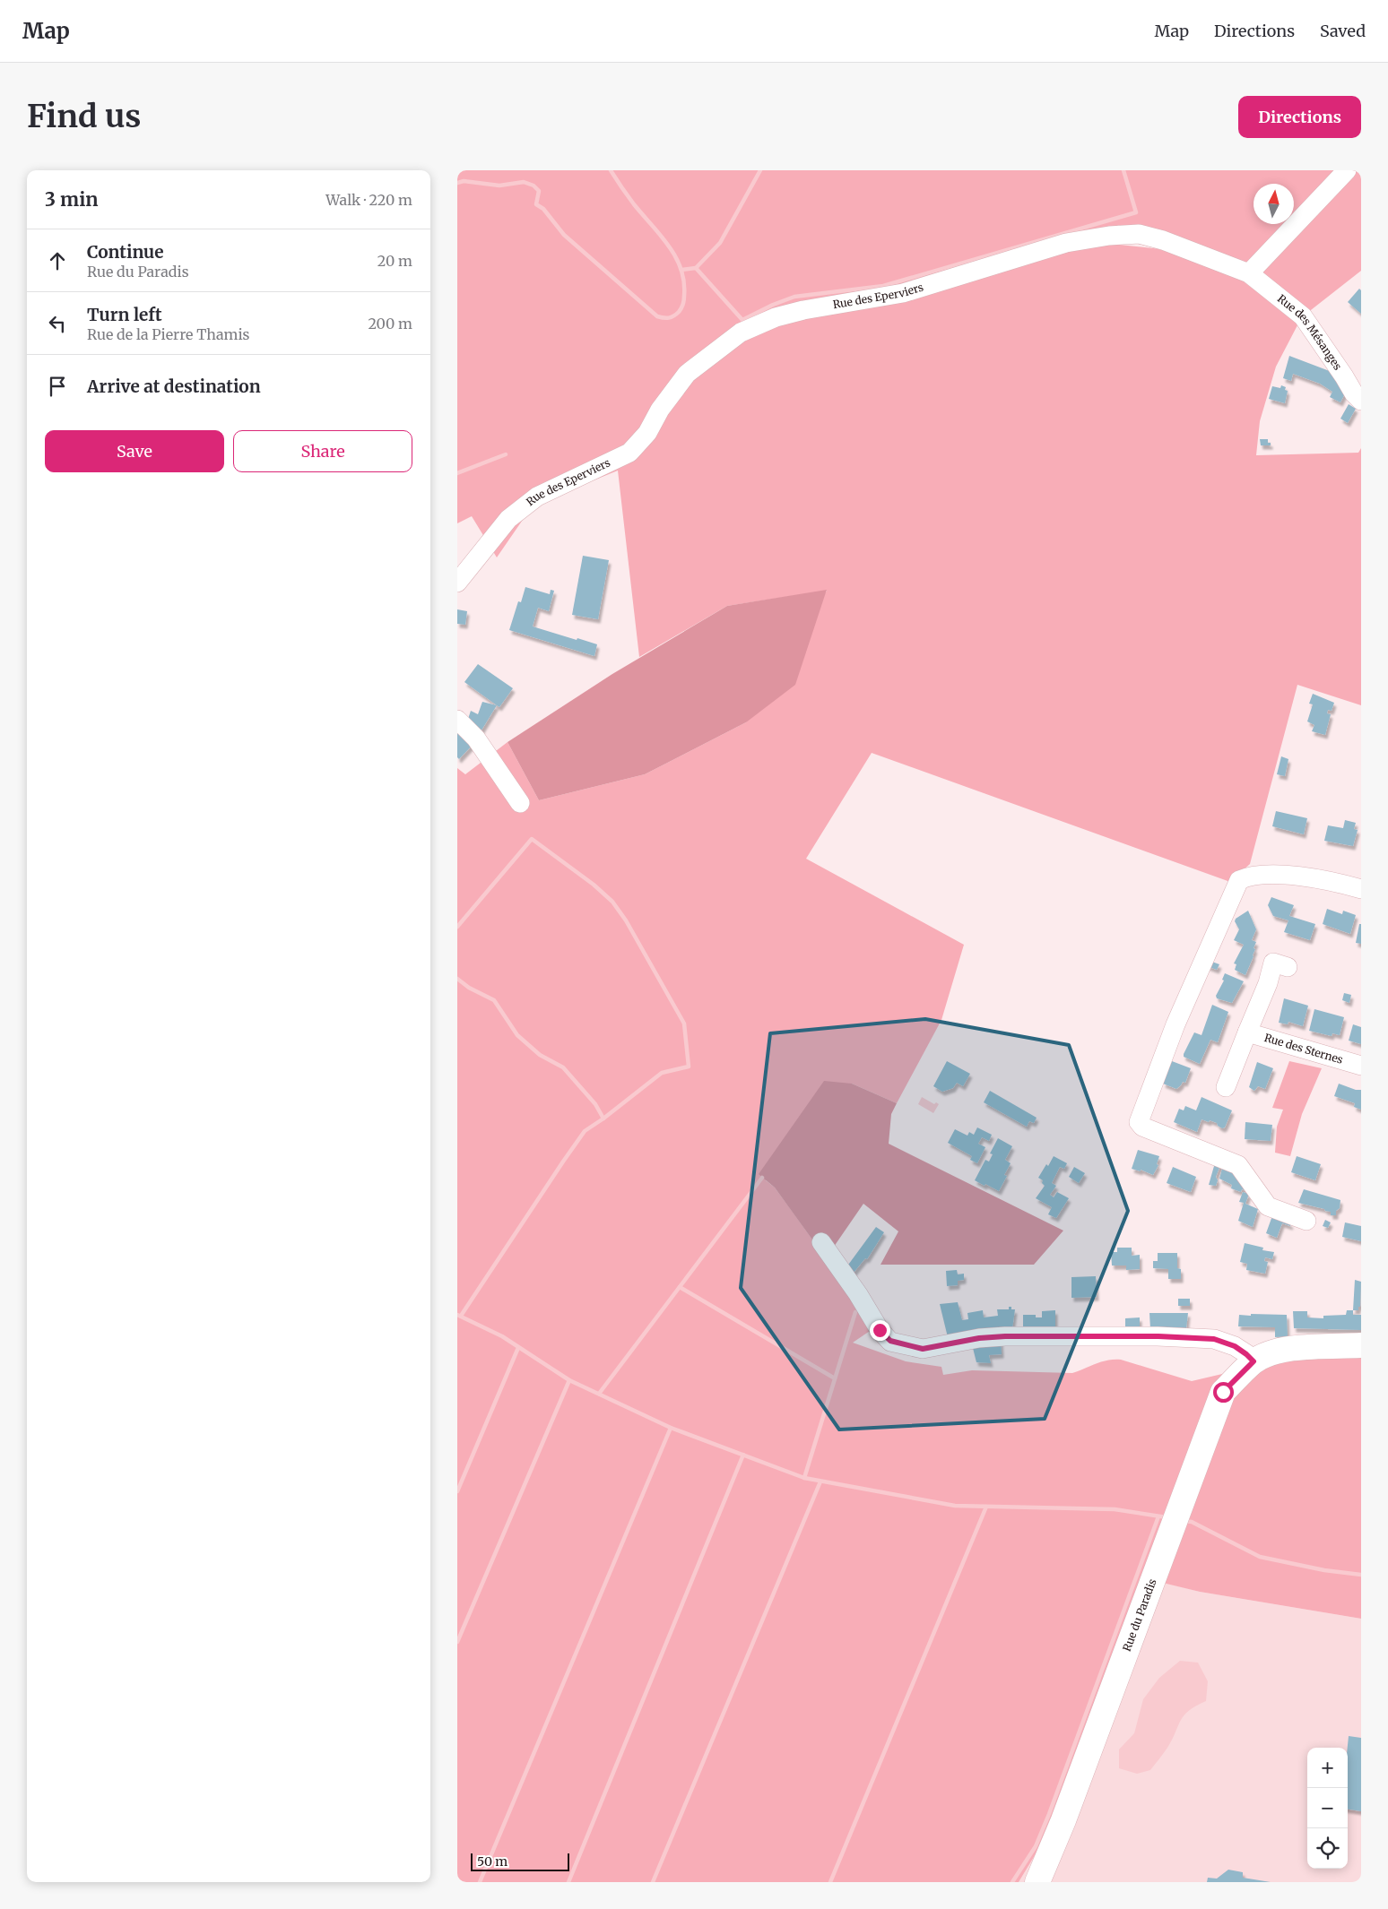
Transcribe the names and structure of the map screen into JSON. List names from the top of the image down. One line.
{"streets":{"main road":["Rue du Paradis"],"street":["Rue des Eperviers","Rue des Mésanges","Rue des Sternes"]},"crossings":[["Rue des Eperviers","Rue des Mésanges"]],"scale_bar":"50 m","north":"top","page":{"header":"Map","nav":["Map","Directions","Saved"],"buttons":["Directions",["Save","Share"]],"title":"Find us","heading":["3 min","Walk · 220 m"],"list":[["Continue","Rue du Paradis","20 m"],["Turn left","Rue de la Pierre Thamis","200 m"],"Arrive at destination"],"map_buttons":["+","−"],"scale":"50 m"}}
